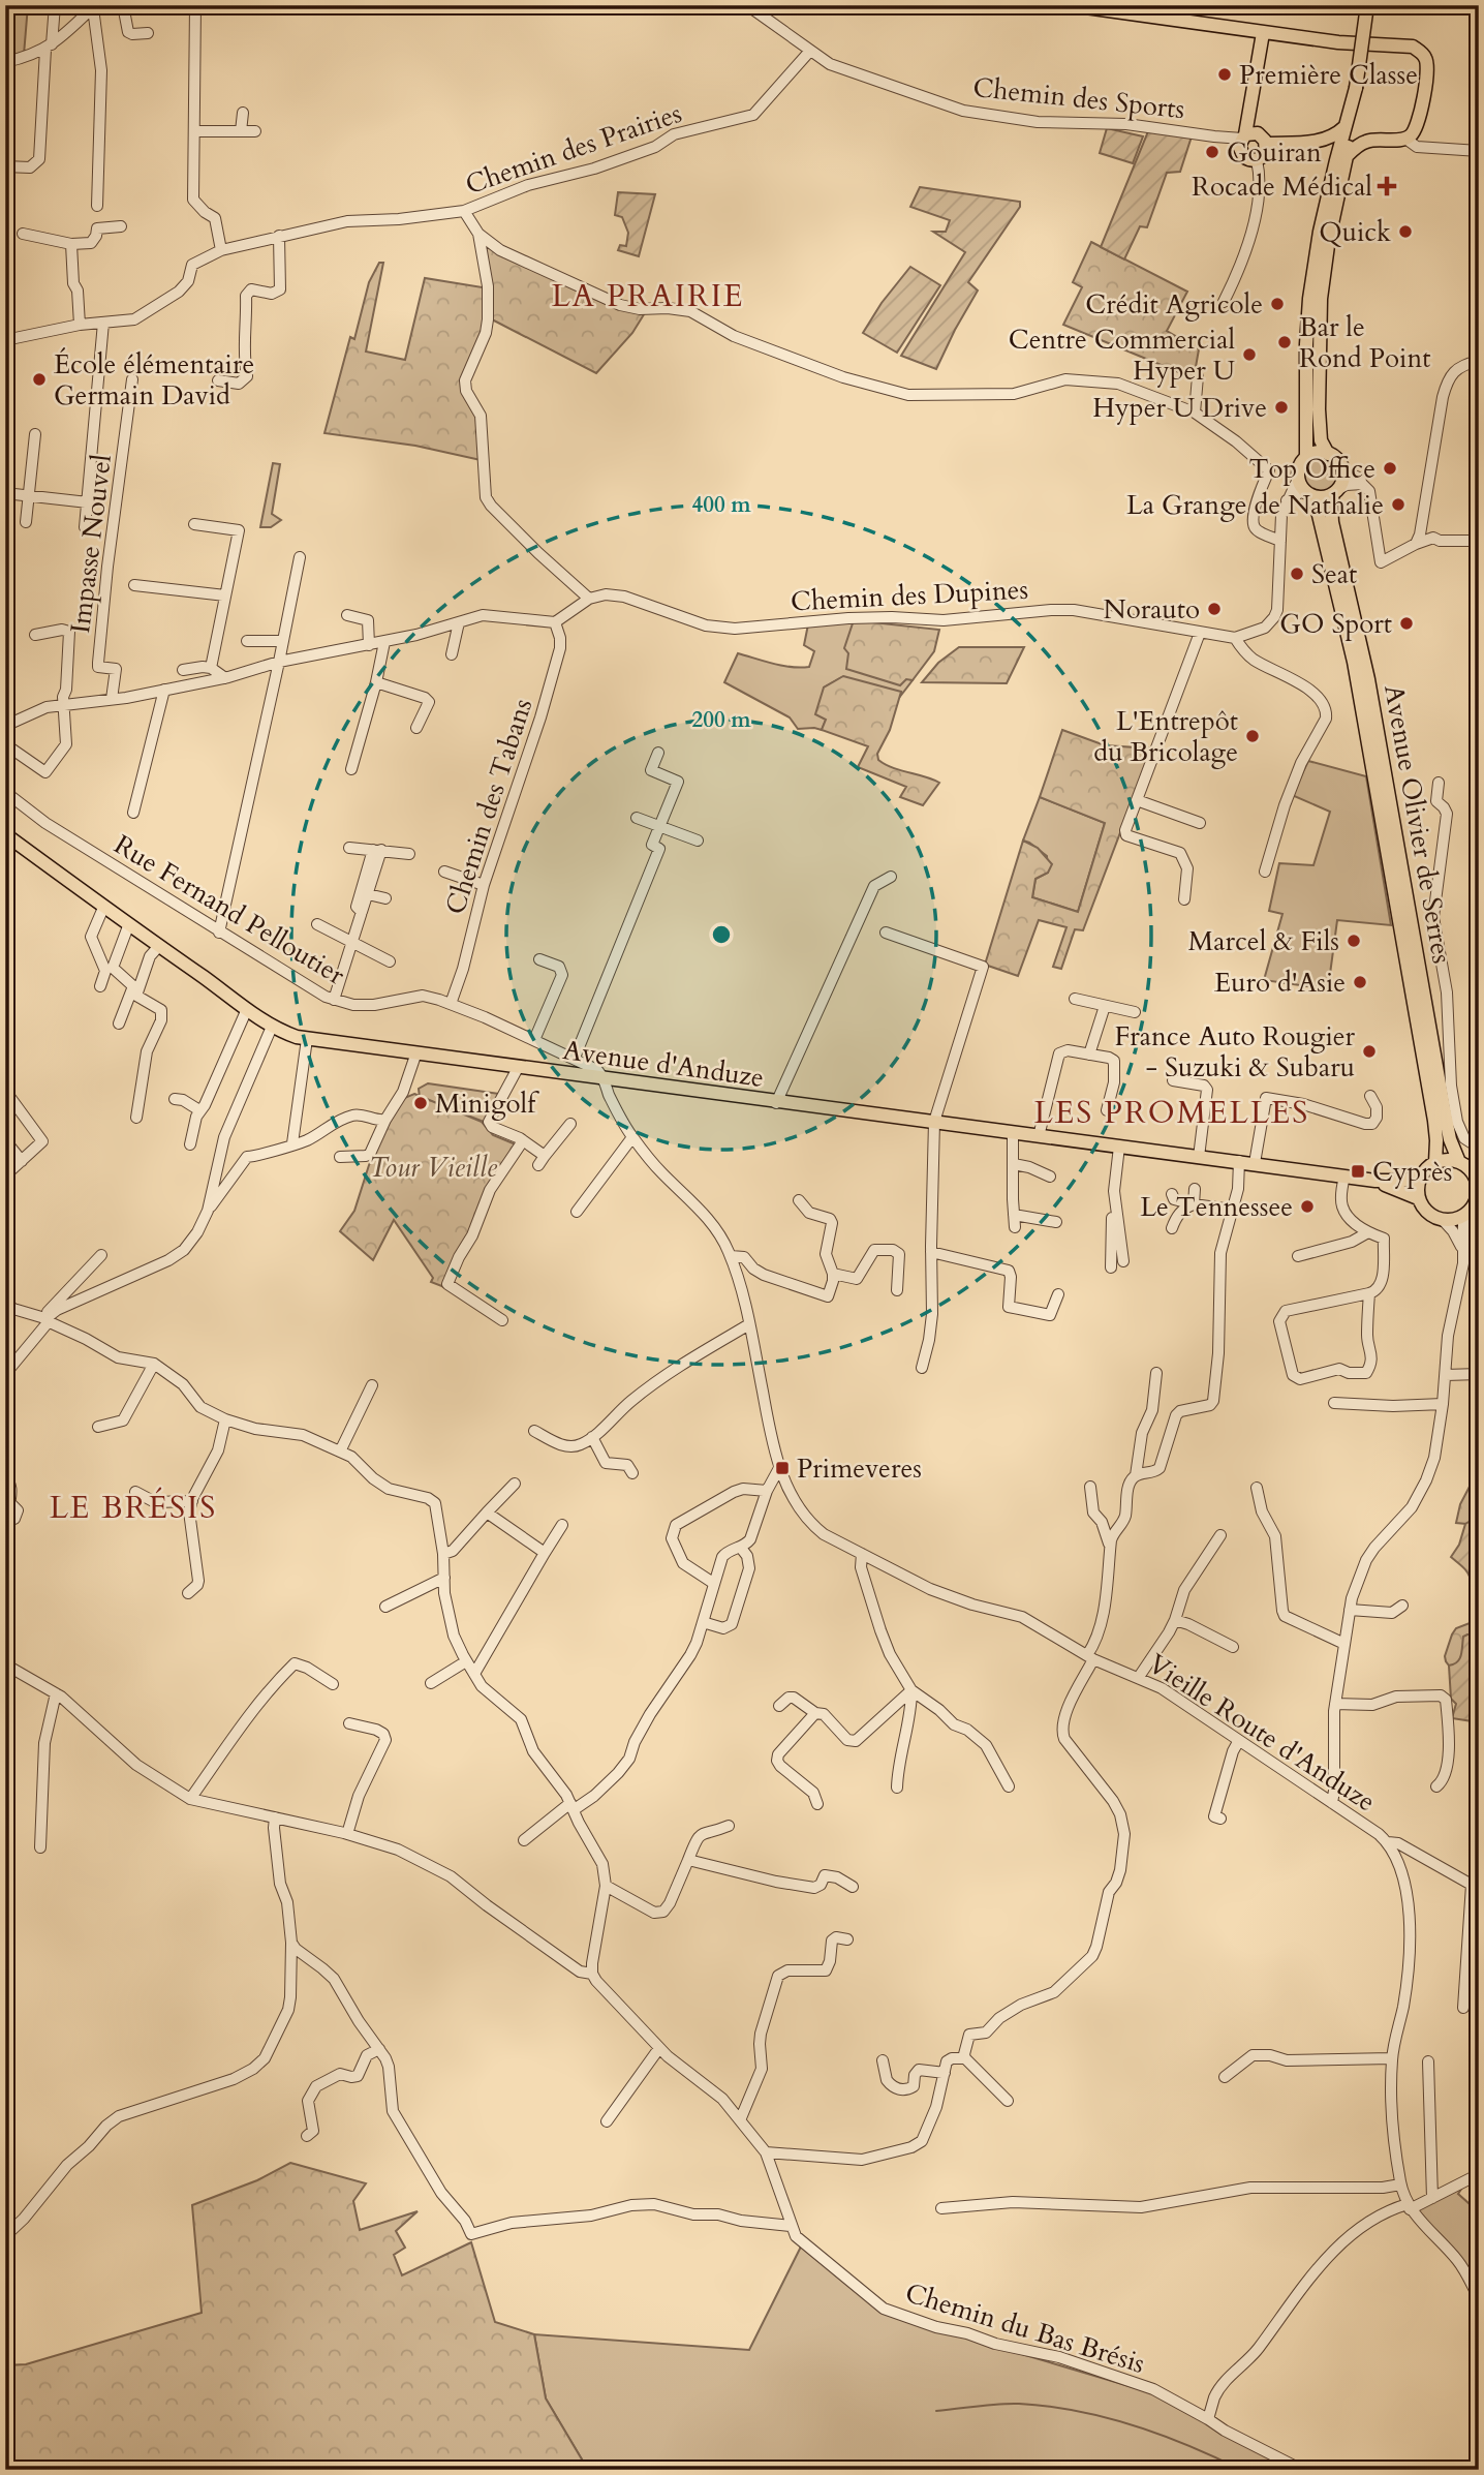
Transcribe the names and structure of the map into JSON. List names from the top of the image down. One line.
{"streets":{"main road":["Chemin des Sports","Avenue Olivier de Serres","Avenue d'Anduze"],"street":["Chemin des Prairies","Impasse Nouvel","Chemin des Dupines","Chemin des Tabans","Rue Fernand Pelloutier","Vieille Route d'Anduze","Chemin du Bas Brésis"]},"crossings":[["Chemin des Sports","Chemin des Prairies"],["Chemin des Tabans","Rue Fernand Pelloutier"],["Avenue Olivier de Serres","Avenue d'Anduze"],["Rue Fernand Pelloutier","Avenue d'Anduze"],["Rue Fernand Pelloutier","Vieille Route d'Anduze"],["Avenue d'Anduze","Vieille Route d'Anduze"]],"districts":["LA PRAIRIE","LES PROMELLES","LE BRÉSIS"],"parks":["Tour Vieille"],"places":{"other":["Première Classe","Gouiran","Quick","Crédit Agricole","Bar le Rond Point","Centre Commercial Hyper U","École élémentaire Germain David","Hyper U Drive","Top Office","La Grange de Nathalie","Seat","Norauto","GO Sport","L'Entrepôt du Bricolage","Marcel & Fils","Euro d'Asie","France Auto Rougier - Suzuki & Subaru","Minigolf","Le Tennessee"],"health":["Rocade Médical"],"transit":["Cyprès","Primeveres"]},"rings":["400 m","200 m"]}
